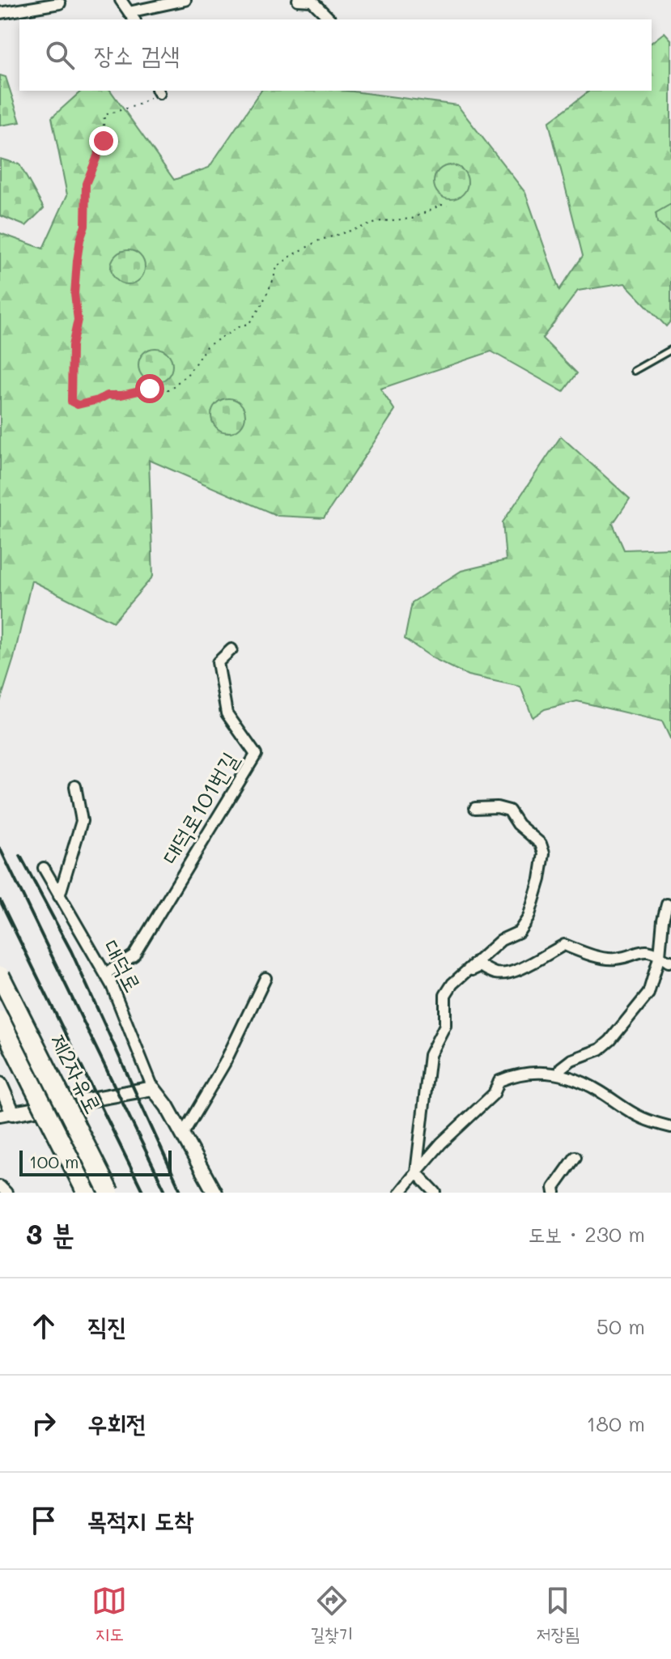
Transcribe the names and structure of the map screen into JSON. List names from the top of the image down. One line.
{"streets":{"highway":["제2자유로"],"street":["대덕로101번길","대덕로"]},"crossings":[["대덕로101번길","대덕로"]],"scale_bar":"100 m","page":{"search":"장소 검색","scale":"100 m","heading":["3 분","도보 · 230 m"],"list":[["직진","50 m"],["우회전","180 m"],"목적지 도착"],"nav":["지도","길찾기","저장됨"]}}
